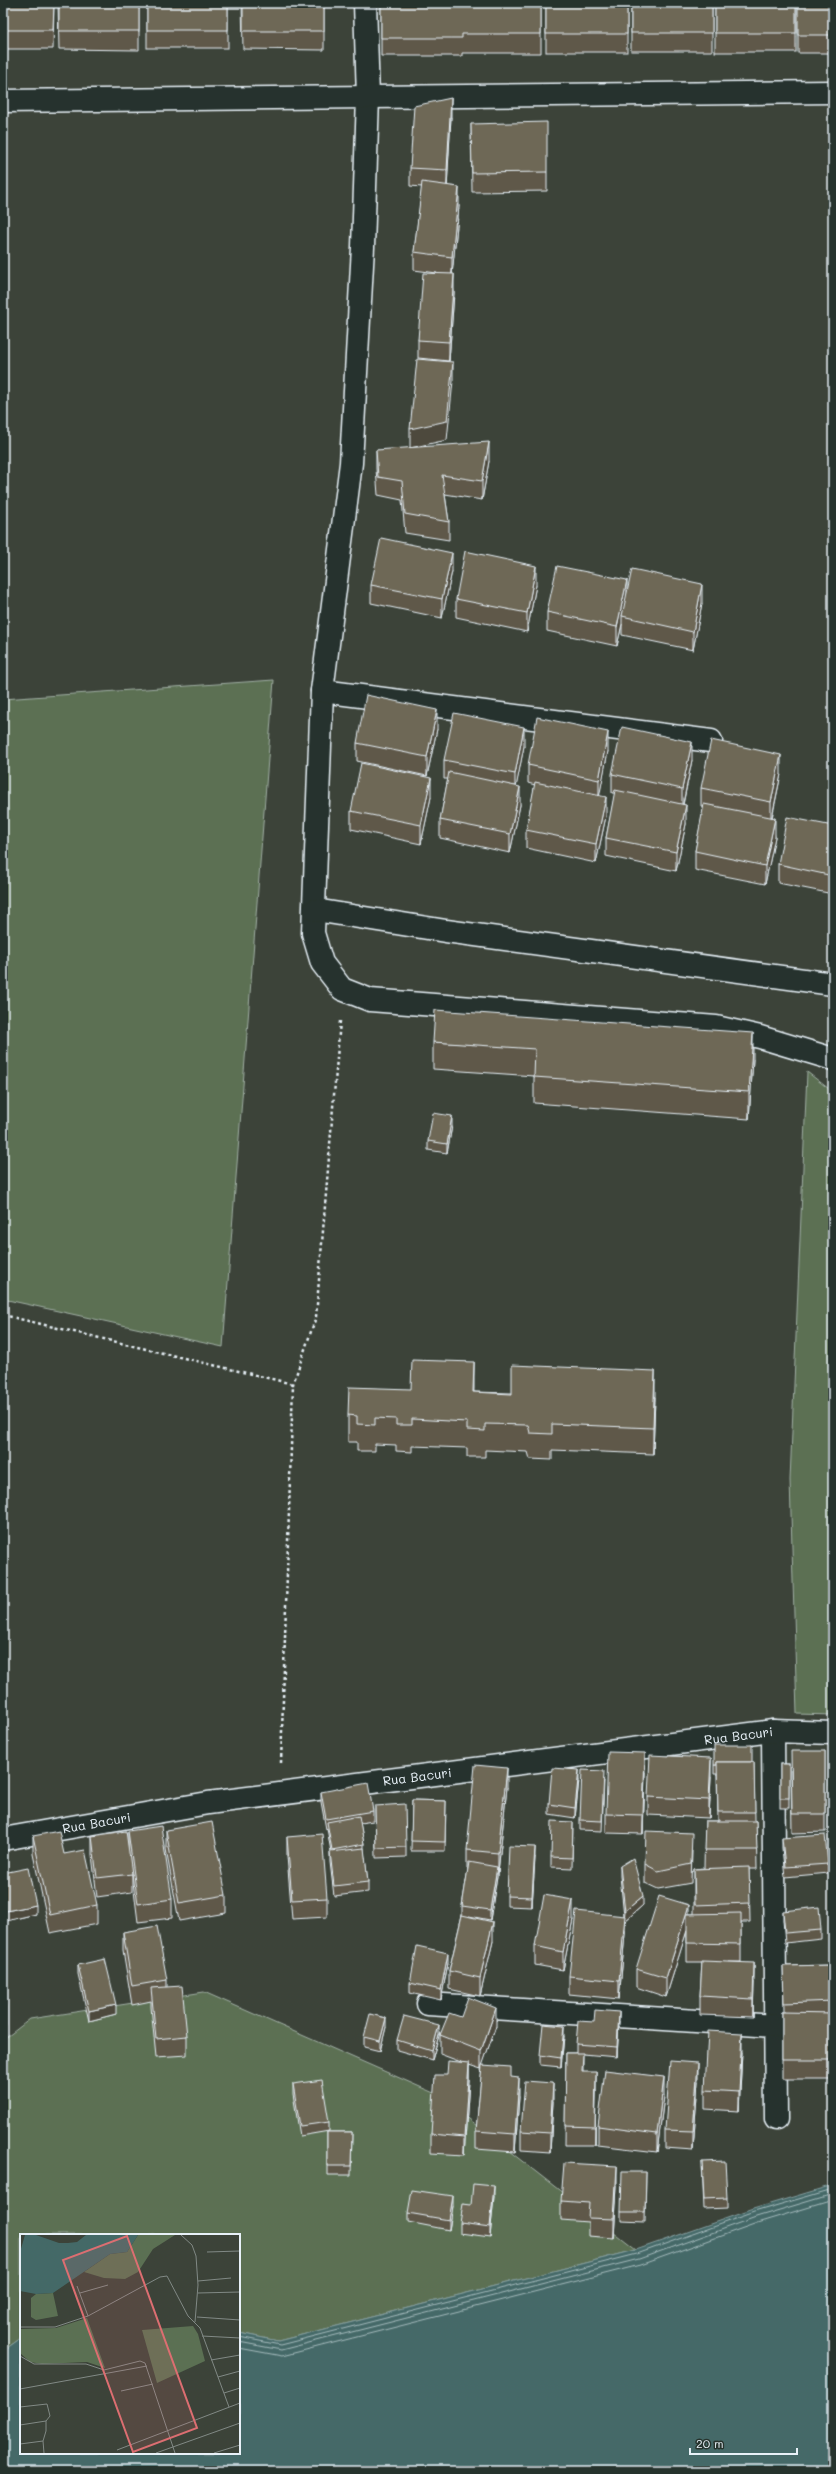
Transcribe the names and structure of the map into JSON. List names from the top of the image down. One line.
{"streets":{"street":["Rua Bacuri"]},"scale_bar":"20 m"}
